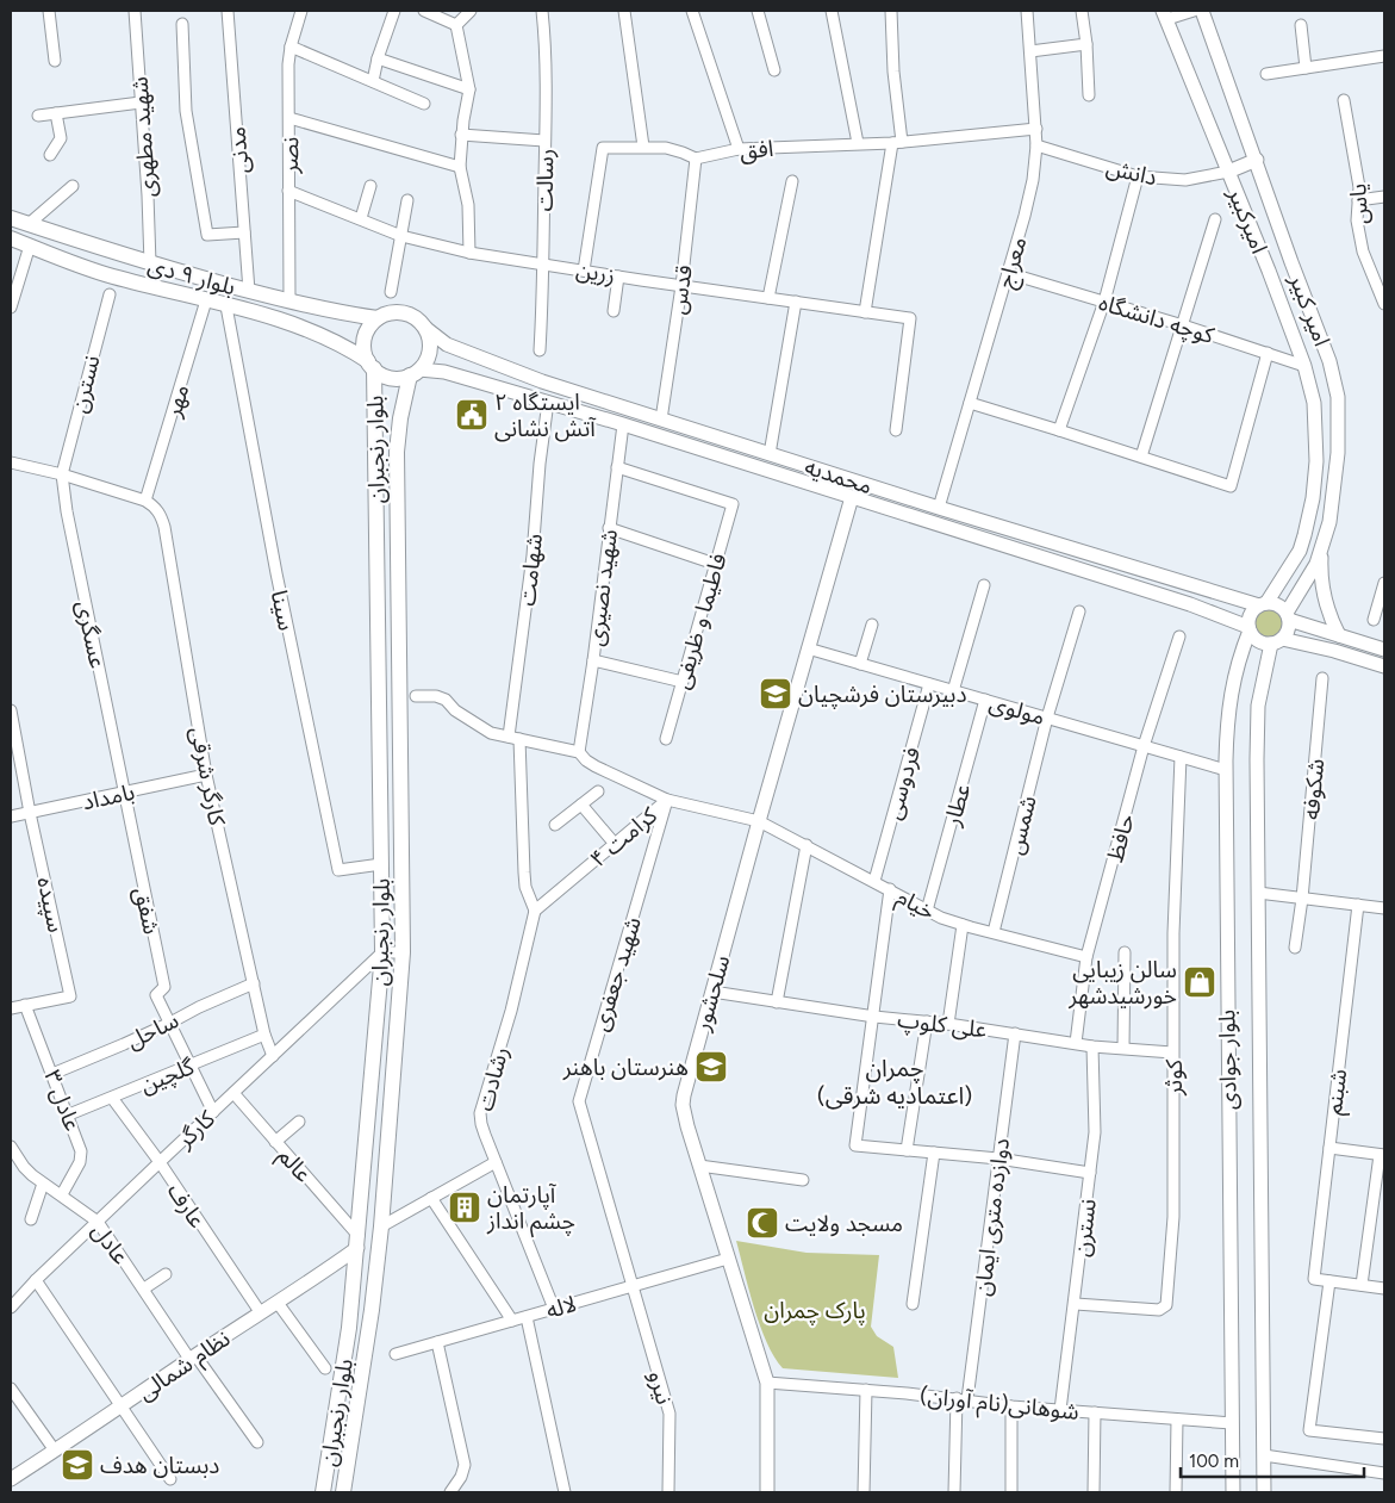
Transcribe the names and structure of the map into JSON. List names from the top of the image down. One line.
{"streets":{"main road":["بلوار ۹ دی","بلوار رنجبران"],"street":["شهید مطهری","افق","مدنی","نصر","دانش","رسالت","یاس","امیرکبیر","معراج","زرین","قدس","امیر کبیر","کوچه دانشگاه","نسترن","مهر","محمدیه","شهامت","شهید نصیری","سینا","فاطیما و ظریفی","عسگری","مولوی","کارگر شرقی","فردوسی","شکوفه","بامداد","عطار","شمس","کرامت ۴","حافظ","خیام","سپیده","شفق","شهید جعفری","سلحشور","علی کلوپ","ساحل","بلوار جوادی","گلچین","کوثر","رشادت","شبنم","عادل ۳","کارگر","عالم","عارف","دوازده متری ایمان","عادل","لاله","نظام شمالی","نیرو","شوهانی(نام آوران)"]},"crossings":[["شهید مطهری","بلوار ۹ دی"],["افق","معراج"],["افق","قدس"],["مدنی","بلوار ۹ دی"],["نصر","زرین"],["نصر","بلوار ۹ دی"],["دانش","امیرکبیر"],["دانش","معراج"],["رسالت","زرین"],["امیرکبیر","امیر کبیر"],["امیرکبیر","کوچه دانشگاه"],["امیرکبیر","محمدیه"],["امیرکبیر","بلوار جوادی"],["معراج","کوچه دانشگاه"],["معراج","محمدیه"],["زرین","قدس"],["بلوار ۹ دی","مهر"],["بلوار ۹ دی","بلوار رنجبران"],["بلوار ۹ دی","محمدیه"],["بلوار ۹ دی","سینا"],["قدس","محمدیه"],["امیر کبیر","محمدیه"],["امیر کبیر","بلوار جوادی"],["نسترن","عسگری"],["نسترن","علی کلوپ"],["نسترن","کوثر"],["نسترن","شوهانی(نام آوران)"],["مهر","کارگر شرقی"],["بلوار رنجبران","محمدیه"],["بلوار رنجبران","سینا"],["بلوار رنجبران","کارگر"],["بلوار رنجبران","عالم"],["بلوار رنجبران","نظام شمالی"],["محمدیه","شهامت"],["محمدیه","شهید نصیری"],["محمدیه","سلحشور"],["محمدیه","بلوار جوادی"],["شهامت","کرامت ۴"],["شهامت","رشادت"],["شهید نصیری","فاطیما و ظریفی"],["عسگری","بامداد"],["عسگری","شفق"],["مولوی","فردوسی"],["مولوی","عطار"],["مولوی","شمس"],["مولوی","حافظ"],["مولوی","سلحشور"],["مولوی","بلوار جوادی"],["مولوی","کوثر"],["کارگر شرقی","بامداد"],["کارگر شرقی","ساحل"],["کارگر شرقی","گلچین"],["کارگر شرقی","کارگر"],["فردوسی","خیام"],["بامداد","سپیده"],["بامداد","شفق"],["عطار","خیام"],["شمس","خیام"],["کرامت ۴","خیام"],["کرامت ۴","شهید جعفری"],["کرامت ۴","سلحشور"],["کرامت ۴","رشادت"],["حافظ","خیام"],["حافظ","علی کلوپ"],["خیام","سلحشور"],["سپیده","عادل ۳"],["شفق","ساحل"],["شهید جعفری","لاله"],["شهید جعفری","نیرو"],["سلحشور","علی کلوپ"],["سلحشور","لاله"],["سلحشور","شوهانی(نام آوران)"],["علی کلوپ","کوثر"],["علی کلوپ","دوازده متری ایمان"],["ساحل","عادل ۳"],["بلوار جوادی","شوهانی(نام آوران)"],["گلچین","عادل ۳"],["گلچین","عارف"],["رشادت","لاله"],["عادل ۳","عادل"],["کارگر","عالم"],["کارگر","عارف"],["کارگر","عادل"],["عالم","نظام شمالی"],["عارف","نظام شمالی"],["دوازده متری ایمان","شوهانی(نام آوران)"],["عادل","نظام شمالی"],["لاله","نیرو"]],"districts":["چمران (اعتمادیه شرقی)"],"parks":["پارک چمران"],"places":{"public building":["ایستگاه ۲ آتش نشانی"],"school or university":["دبیرستان فرشچیان","هنرستان باهنر","دبستان هدف"],"shop":["سالن زیبایی خورشیدشهر"],"building":["آپارتمان چشم انداز"],"mosque":["مسجد ولایت"]},"scale_bar":"100 m"}
